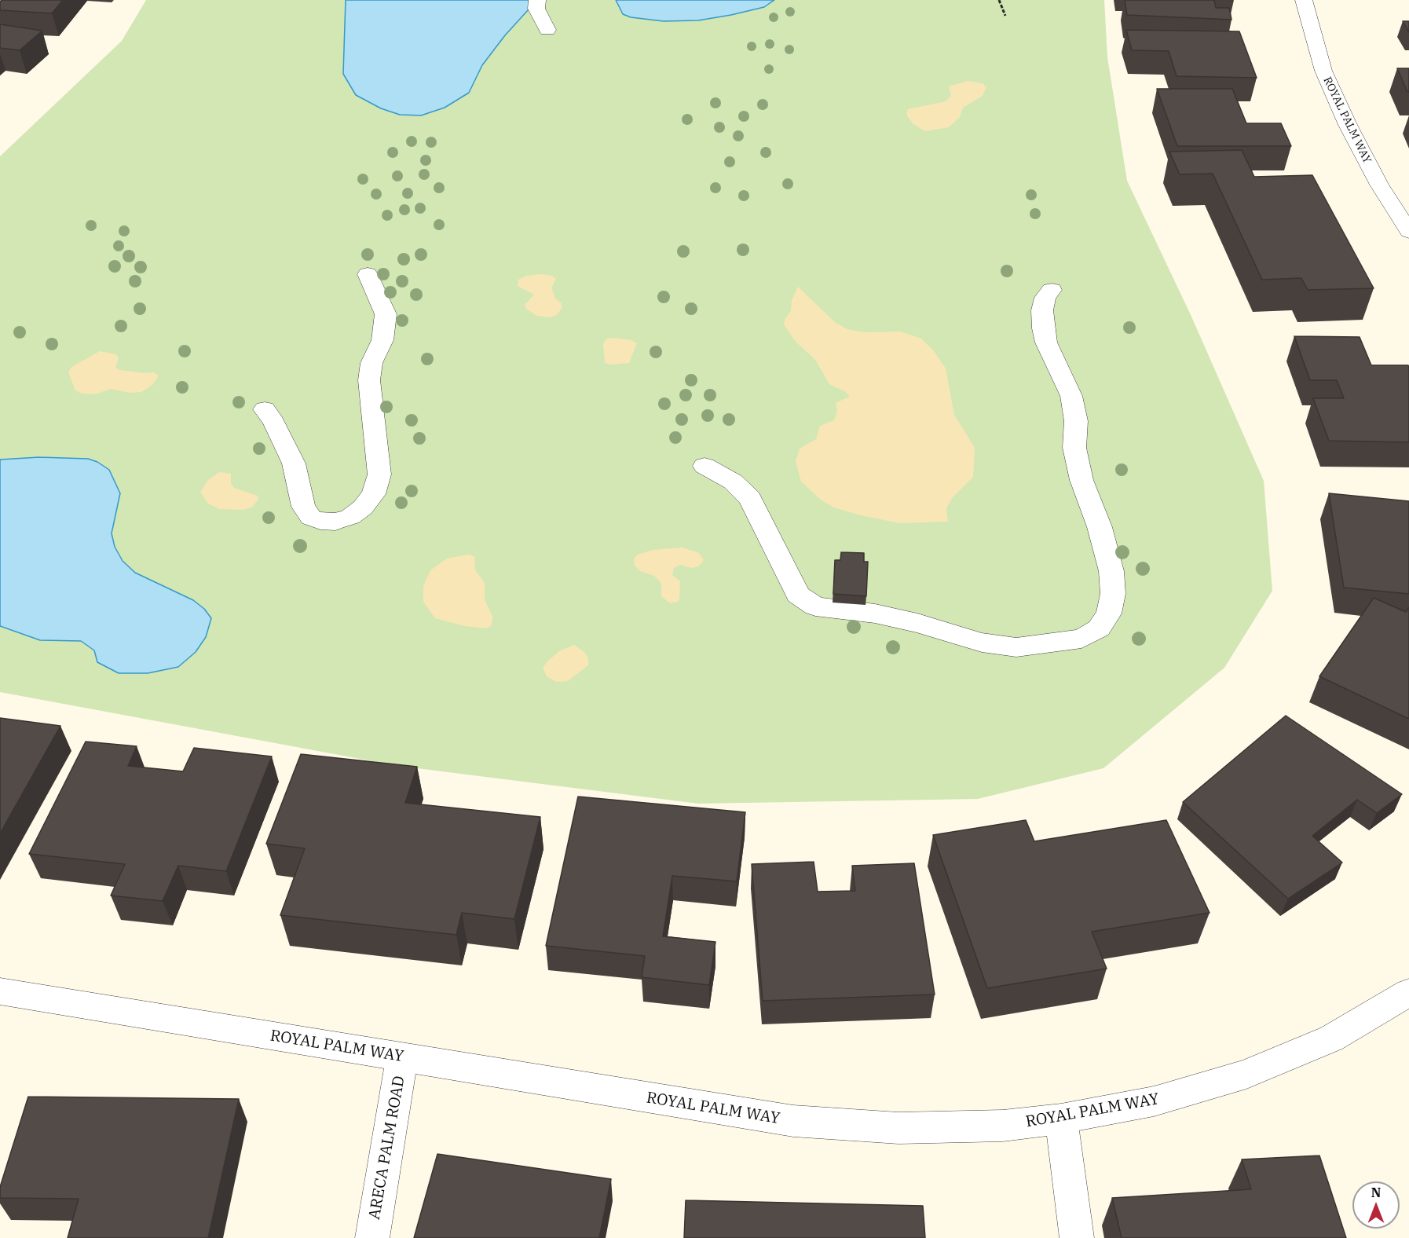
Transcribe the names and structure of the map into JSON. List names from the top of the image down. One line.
{"streets":{"street":["ROYAL PALM WAY","ARECA PALM ROAD"]},"crossings":[["ROYAL PALM WAY","ARECA PALM ROAD"]],"north":"top"}
